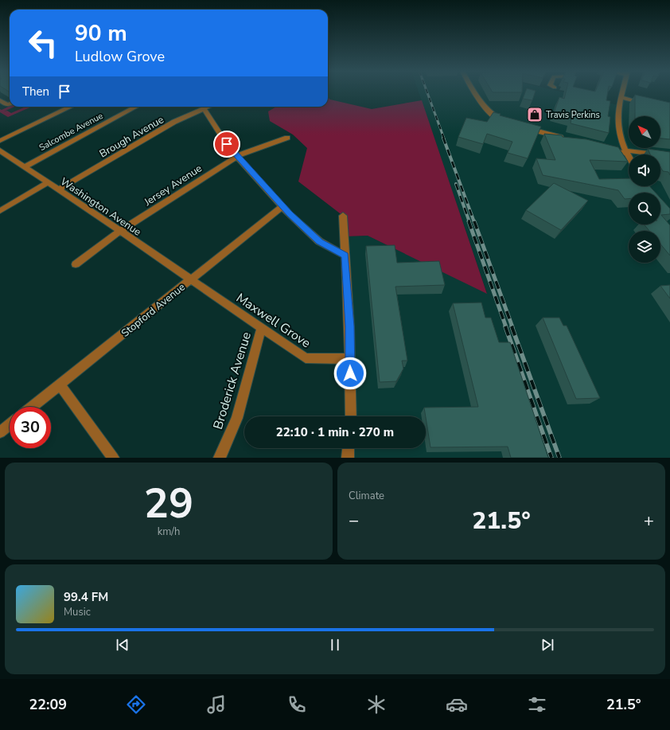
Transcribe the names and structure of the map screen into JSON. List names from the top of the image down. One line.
{"streets":{"street":["Salcombe Avenue","Brough Avenue","Jersey Avenue","Washington Avenue","Stopford Avenue","Maxwell Grove","Broderick Avenue"]},"crossings":[["Salcombe Avenue","Washington Avenue"],["Brough Avenue","Washington Avenue"],["Jersey Avenue","Washington Avenue"],["Washington Avenue","Stopford Avenue"],["Washington Avenue","Maxwell Grove"],["Stopford Avenue","Maxwell Grove"],["Maxwell Grove","Broderick Avenue"]],"places":{"shop":["Travis Perkins"]},"north":"top left","page":{"turn":["90 m","Ludlow Grove"],"then":"Then","limit":"30","trip":"22:10 · 1 min · 270 m","tile":[["29","km/h"],"Climate"],"heat":["−","21.5°","+"],"song":["99.4 FM","Music"],"tabs":["22:09","21.5°"]}}
